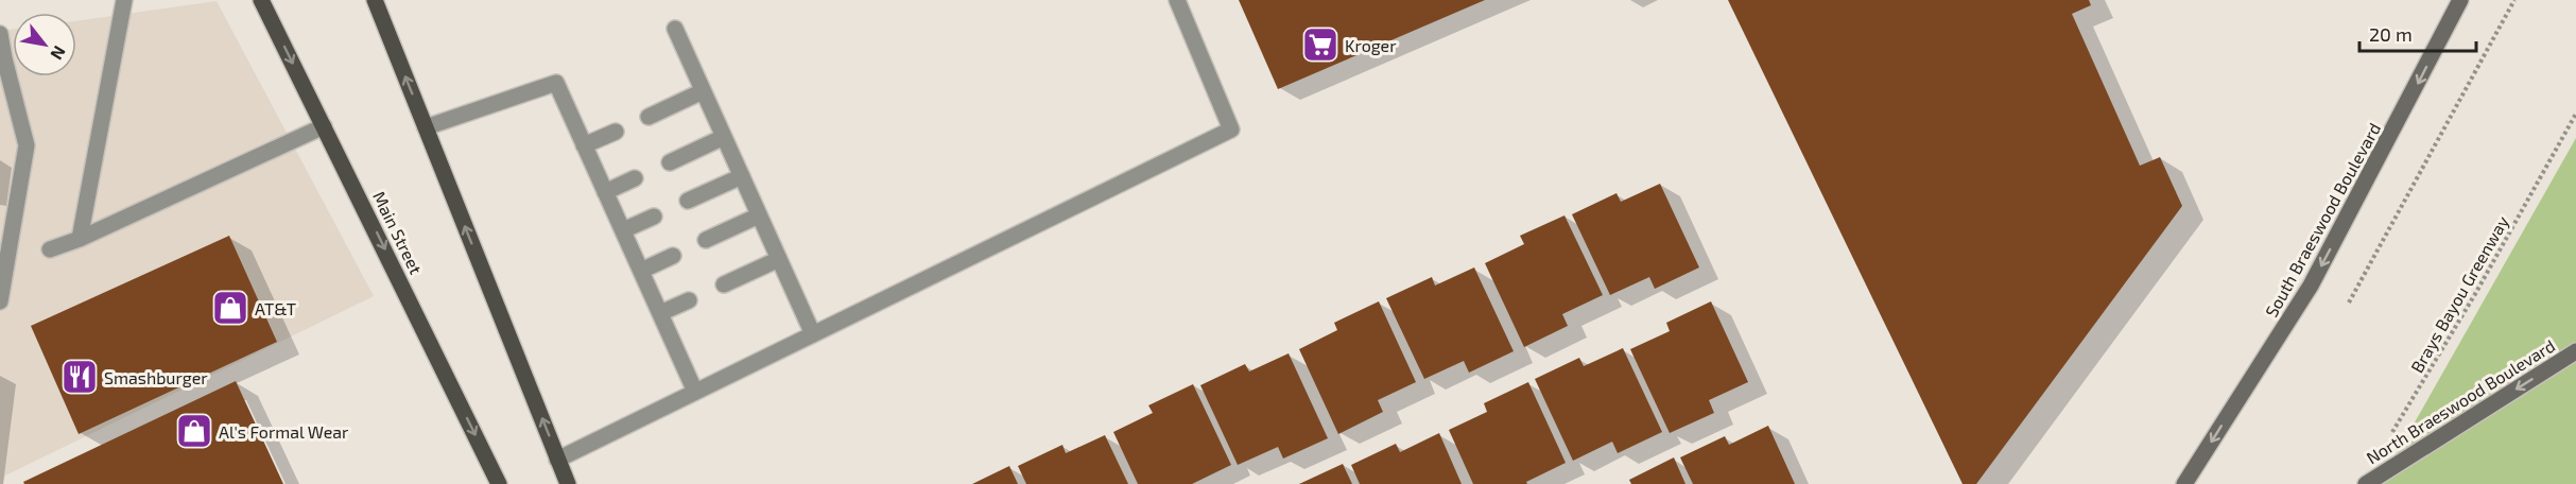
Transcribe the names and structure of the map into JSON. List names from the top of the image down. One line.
{"streets":{"main road":["South Braeswood Boulevard","Main Street","North Braeswood Boulevard"],"path":["Brays Bayou Greenway"]},"one_way":["South Braeswood Boulevard","North Braeswood Boulevard"],"places":{"supermarket":["Kroger"],"shop":["AT&T","Al's Formal Wear"],"restaurant":["Smashburger"]},"scale_bar":"20 m","north":"bottom right"}
